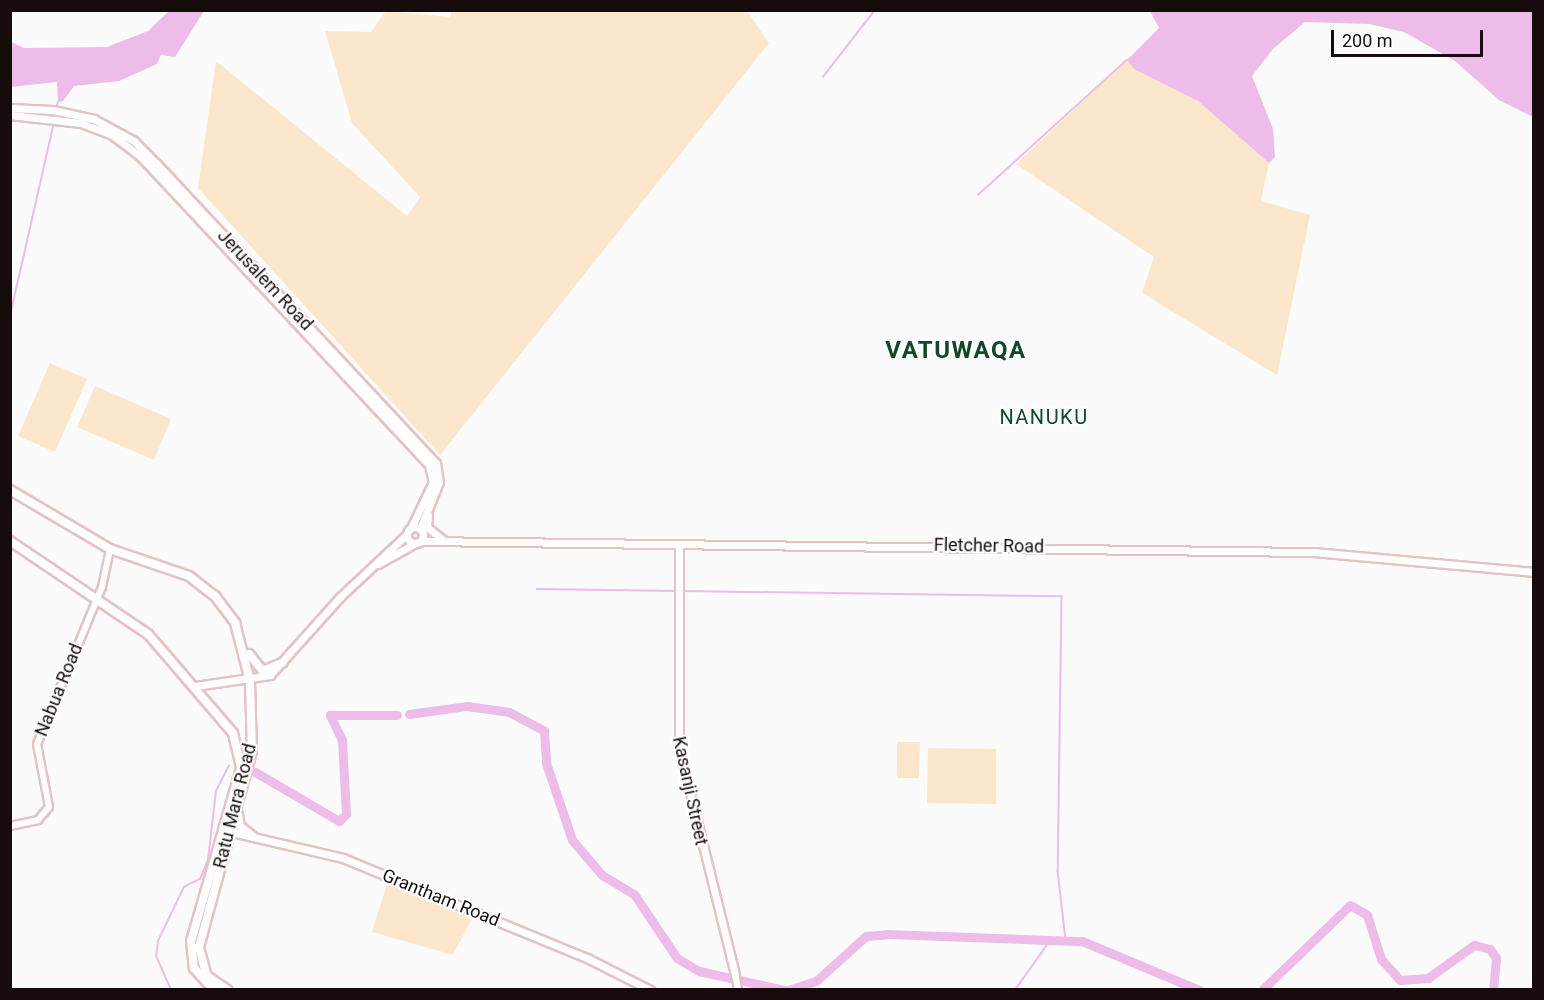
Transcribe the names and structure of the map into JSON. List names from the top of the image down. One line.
{"streets":{"highway":["Ratu Mara Road"],"main road":["Jerusalem Road","Fletcher Road","Nabua Road","Kasanji Street","Grantham Road"]},"crossings":[["Jerusalem Road","Fletcher Road"],["Jerusalem Road","Ratu Mara Road"],["Fletcher Road","Kasanji Street"],["Nabua Road","Ratu Mara Road"],["Ratu Mara Road","Grantham Road"]],"districts":["VATUWAQA","NANUKU"],"scale_bar":"200 m"}
